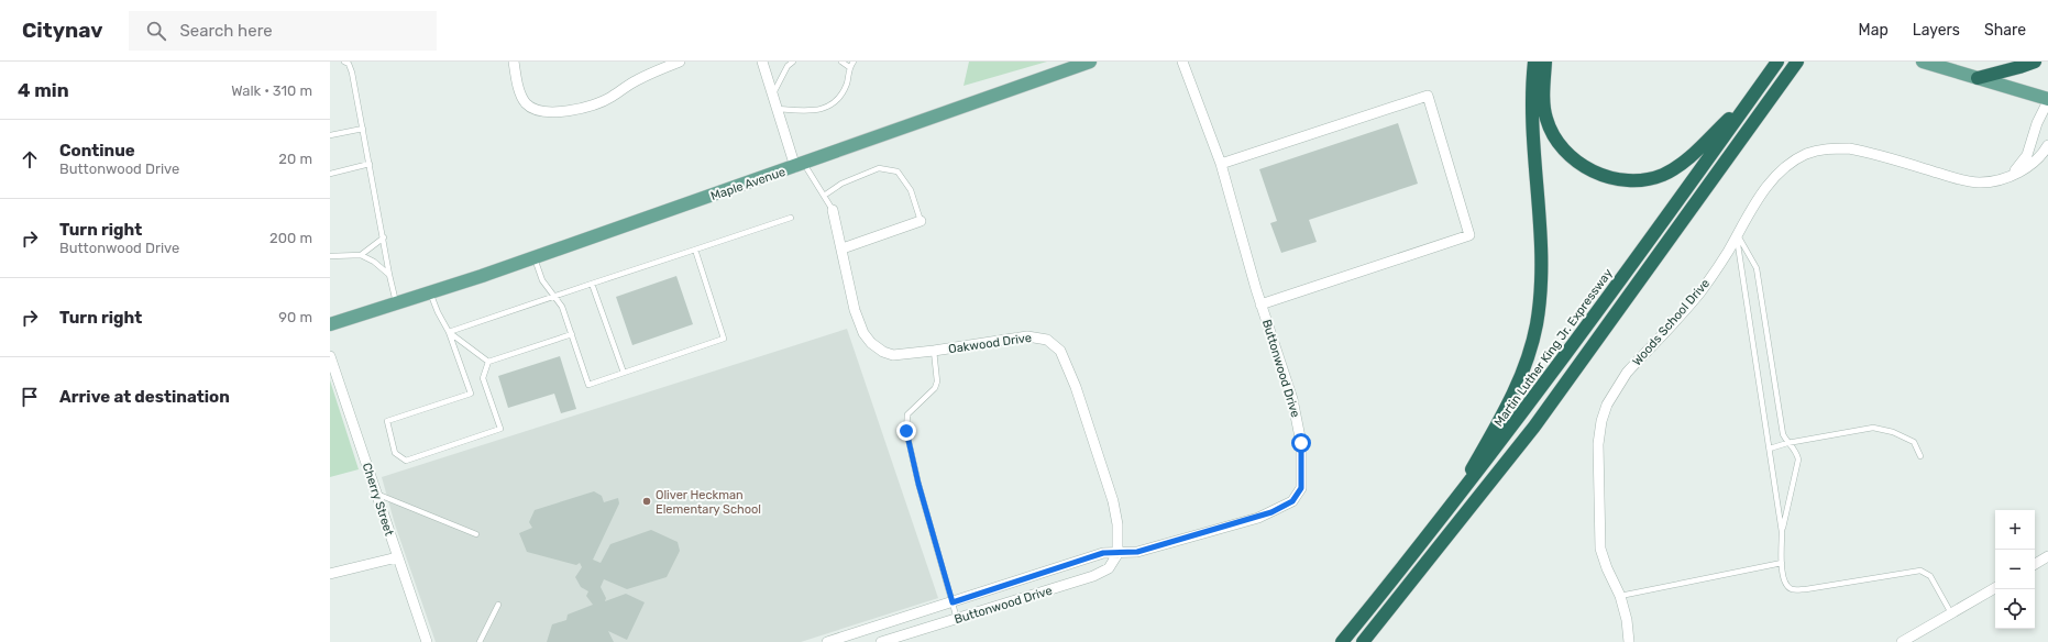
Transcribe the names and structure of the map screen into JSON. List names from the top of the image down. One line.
{"streets":{"highway":["Martin Luther King Jr. Expressway"],"main road":["Maple Avenue"],"street":["Woods School Drive","Oakwood Drive","Buttonwood Drive","Cherry Street"]},"crossings":[["Oakwood Drive","Buttonwood Drive"]],"places":["Oliver Heckman Elementary School"],"page":{"header":"Citynav","search":"Search here","nav":["Map","Layers","Share"],"heading":["4 min","Walk · 310 m"],"list":[["Continue","Buttonwood Drive","20 m"],["Turn right","Buttonwood Drive","200 m"],["Turn right","90 m"],"Arrive at destination"],"map_buttons":["+","−"]}}
